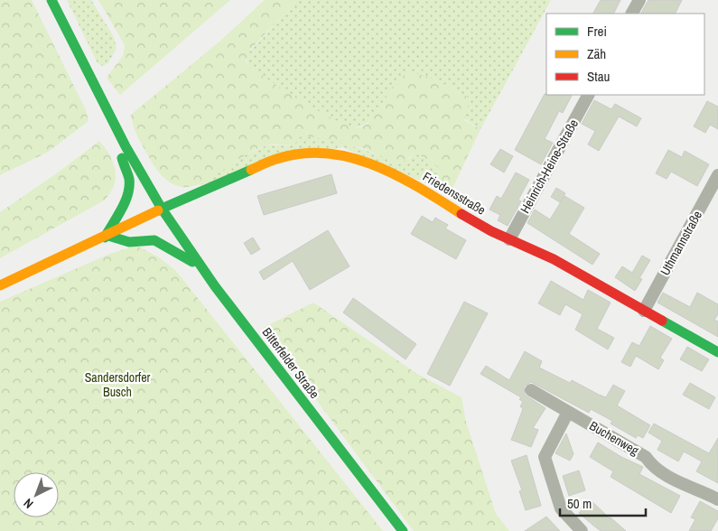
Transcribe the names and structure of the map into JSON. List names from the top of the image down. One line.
{"streets":{"street":["Heinrich-Heine-Straße","Friedensstraße","Uthmannstraße","Bitterfelder Straße","Buchenweg"]},"crossings":[["Heinrich-Heine-Straße","Friedensstraße"],["Friedensstraße","Uthmannstraße"],["Friedensstraße","Bitterfelder Straße"]],"parks":["Sandersdorfer Busch"],"legend":["Frei","Zäh","Stau"],"scale_bar":"50 m","north":"bottom left"}
